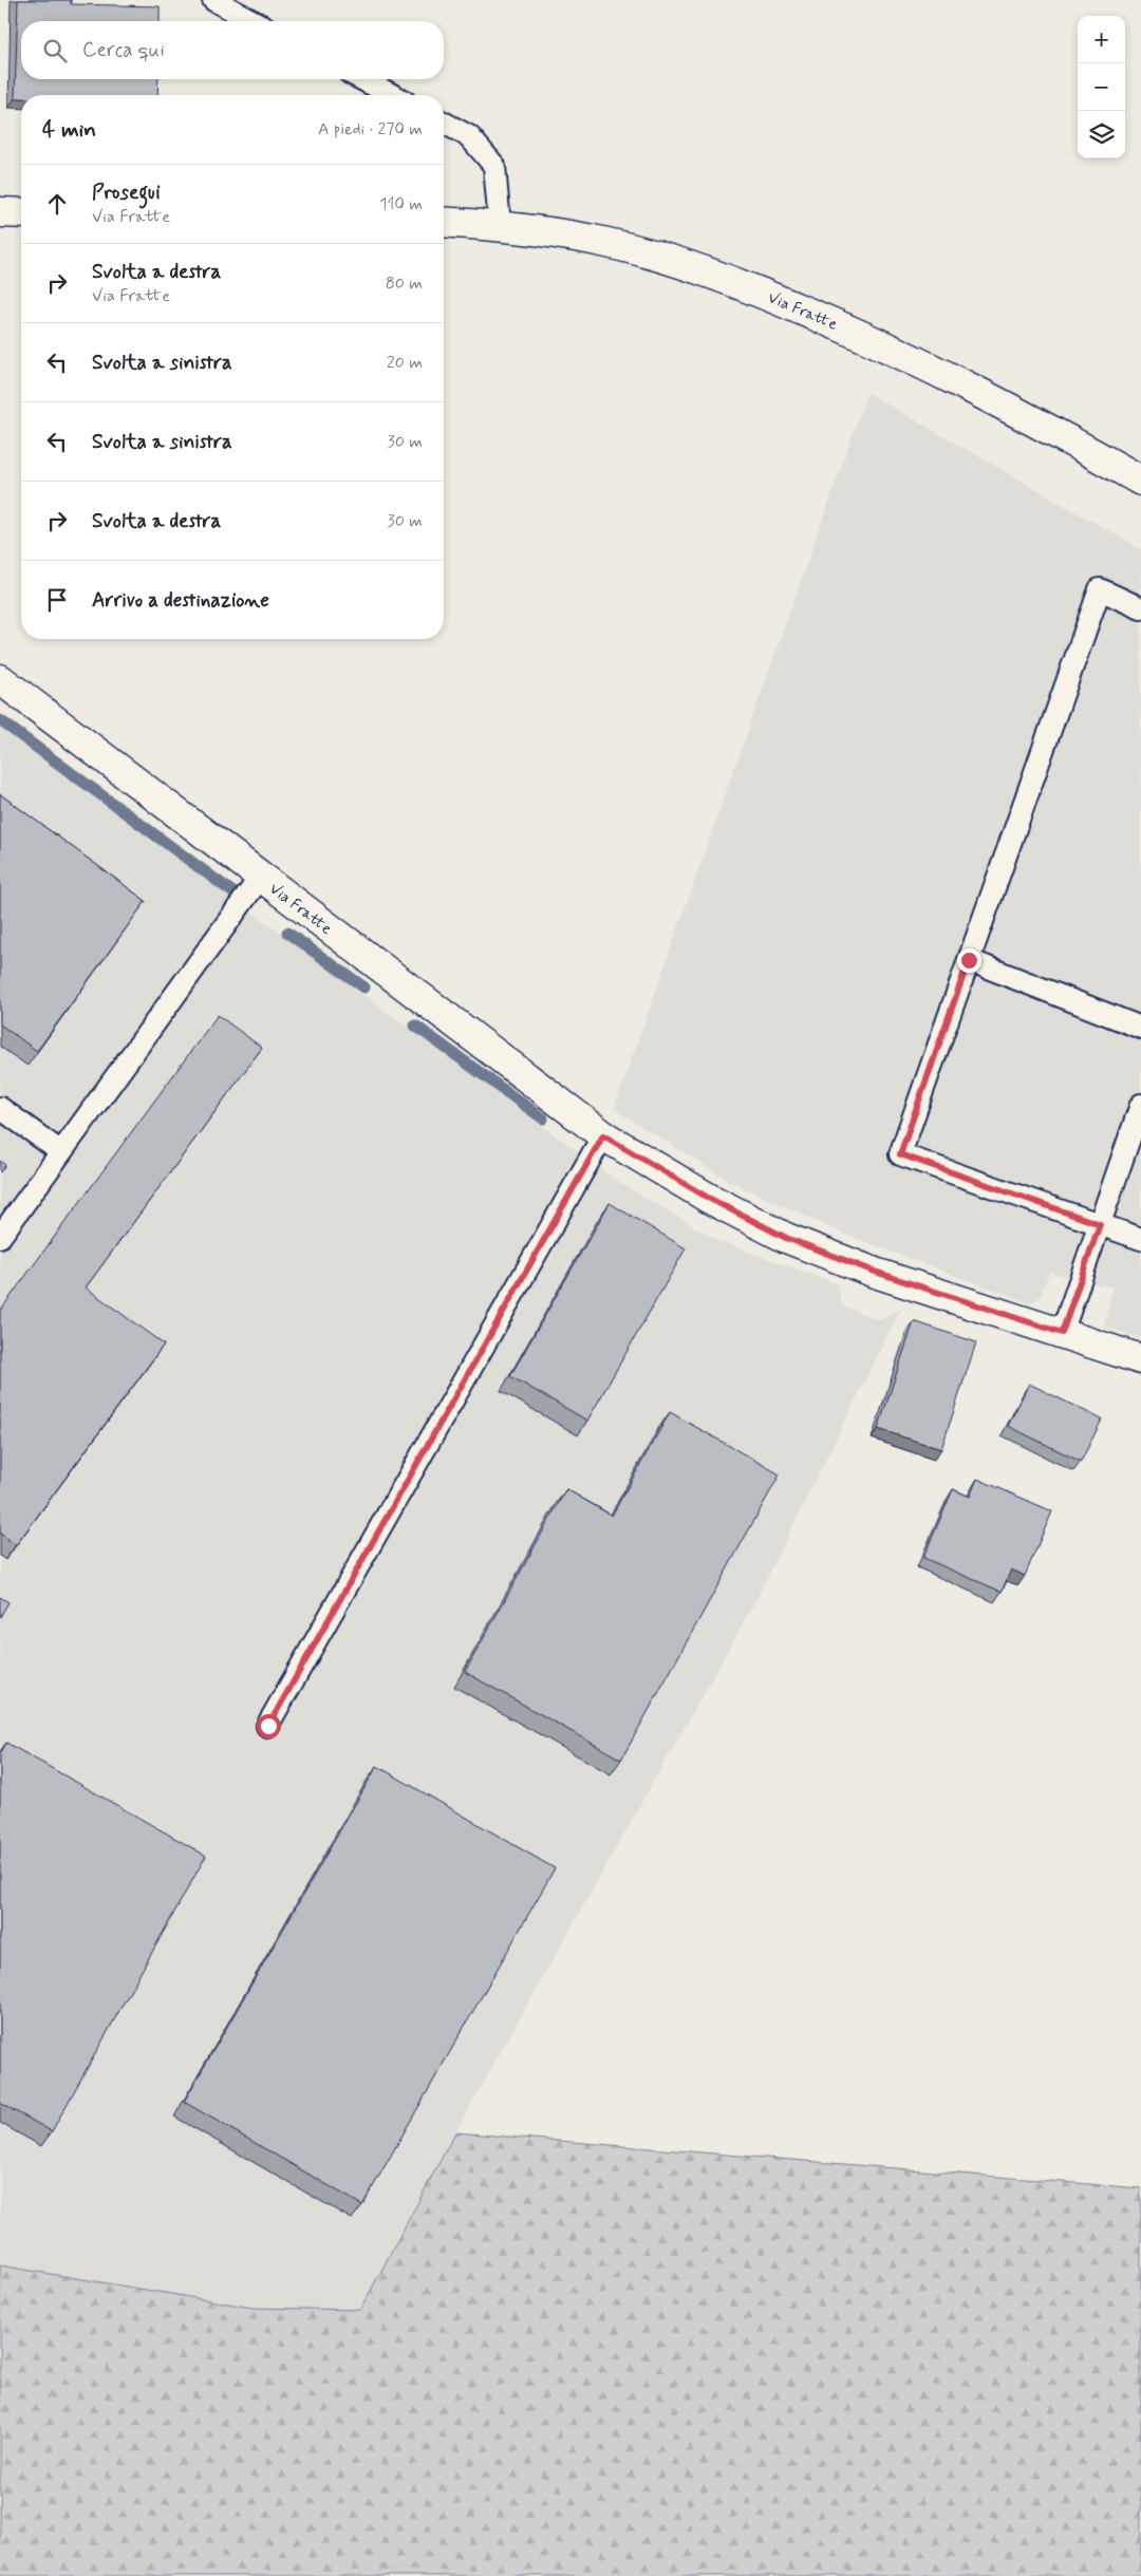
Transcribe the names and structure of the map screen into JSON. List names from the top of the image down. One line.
{"streets":{"street":["Via Fratte"]},"page":{"map_buttons":["+","−"],"search":"Cerca qui","heading":["4 min","A piedi · 270 m"],"list":[["Prosegui","Via Fratte","110 m"],["Svolta a destra","Via Fratte","80 m"],["Svolta a sinistra","20 m"],["Svolta a sinistra","30 m"],["Svolta a destra","30 m"],"Arrivo a destinazione"]}}
